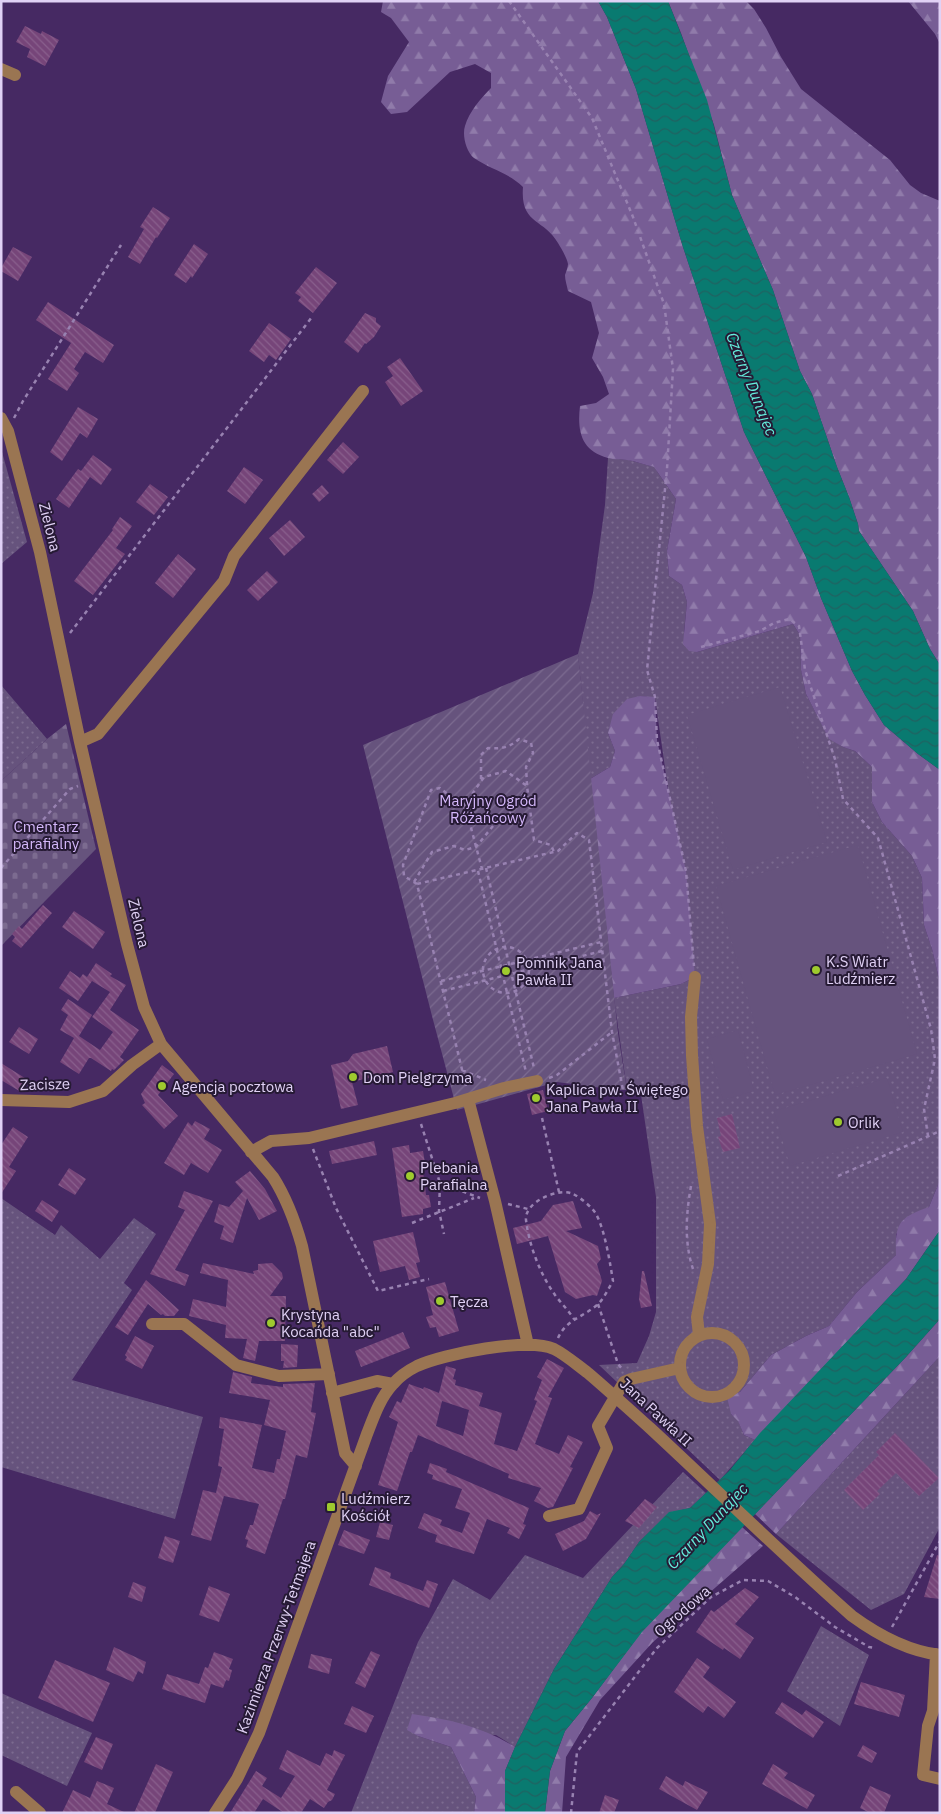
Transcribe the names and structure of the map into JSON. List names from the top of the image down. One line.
{"streets":{"street":["Zielona","Zacisze","Jana Pawła II","Kazimierza Przerwy-Tetmajera"],"path":["Ogrodowa"]},"crossings":[["Zielona","Zacisze"],["Zielona","Jana Pawła II"],["Zielona","Kazimierza Przerwy-Tetmajera"],["Jana Pawła II","Ogrodowa"],["Jana Pawła II","Kazimierza Przerwy-Tetmajera"]],"water":["Czarny Dunajec"],"parks":["Maryjny Ogród Różańcowy","Cmentarz parafialny"],"places":{"other":["K.S Wiatr Ludźmierz","Pomnik Jana Pawła II","Dom Pielgrzyma","Agencja pocztowa","Kaplica pw. Świętego Jana Pawła II","Orlik","Plebania Parafialna","Tęcza","Krystyna Kocańda \"abc\""],"transit":["Ludźmierz Kościół"]}}
